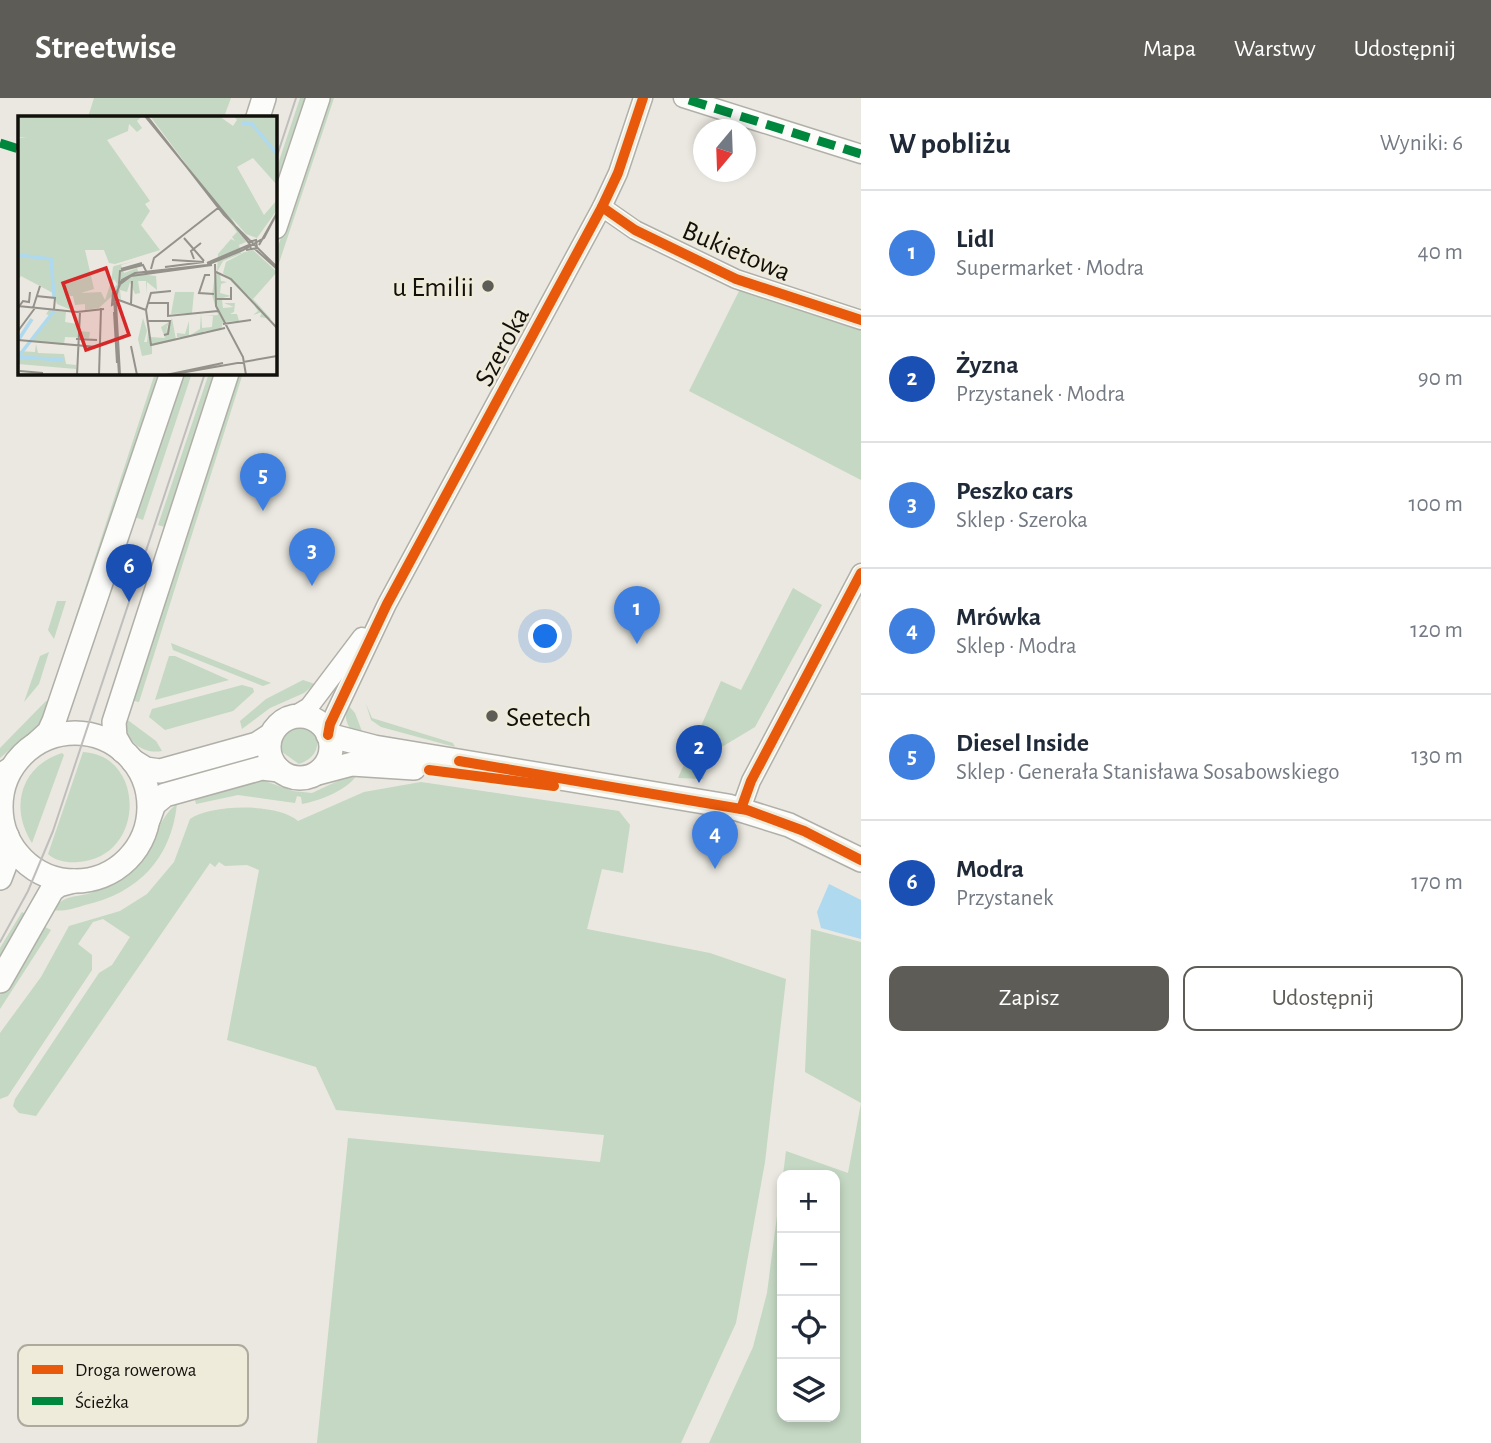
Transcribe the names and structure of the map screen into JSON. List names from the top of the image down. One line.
{"streets":{"street":["Bukietowa","Szeroka"]},"crossings":[["Bukietowa","Szeroka"]],"places":["u Emilii","Seetech"],"legend":["Droga rowerowa","Ścieżka"],"north":"bottom","page":{"header":"Streetwise","nav":["Mapa","Warstwy","Udostępnij"],"heading":["W pobliżu","Wyniki: 6"],"list":[{"mark":"1","name":"Lidl","note":"Supermarket · Modra","value":"40 m"},{"mark":"2","name":"Żyzna","note":"Przystanek · Modra","value":"90 m"},{"mark":"3","name":"Peszko cars","note":"Sklep · Szeroka","value":"100 m"},{"mark":"4","name":"Mrówka","note":"Sklep · Modra","value":"120 m"},{"mark":"5","name":"Diesel Inside","note":"Sklep · Generała Stanisława Sosabowskiego","value":"130 m"},{"mark":"6","name":"Modra","note":"Przystanek","value":"170 m"}],"pins":["5","3","6","1","2","4"],"buttons":["Zapisz","Udostępnij"],"map_buttons":["+","−"]}}
